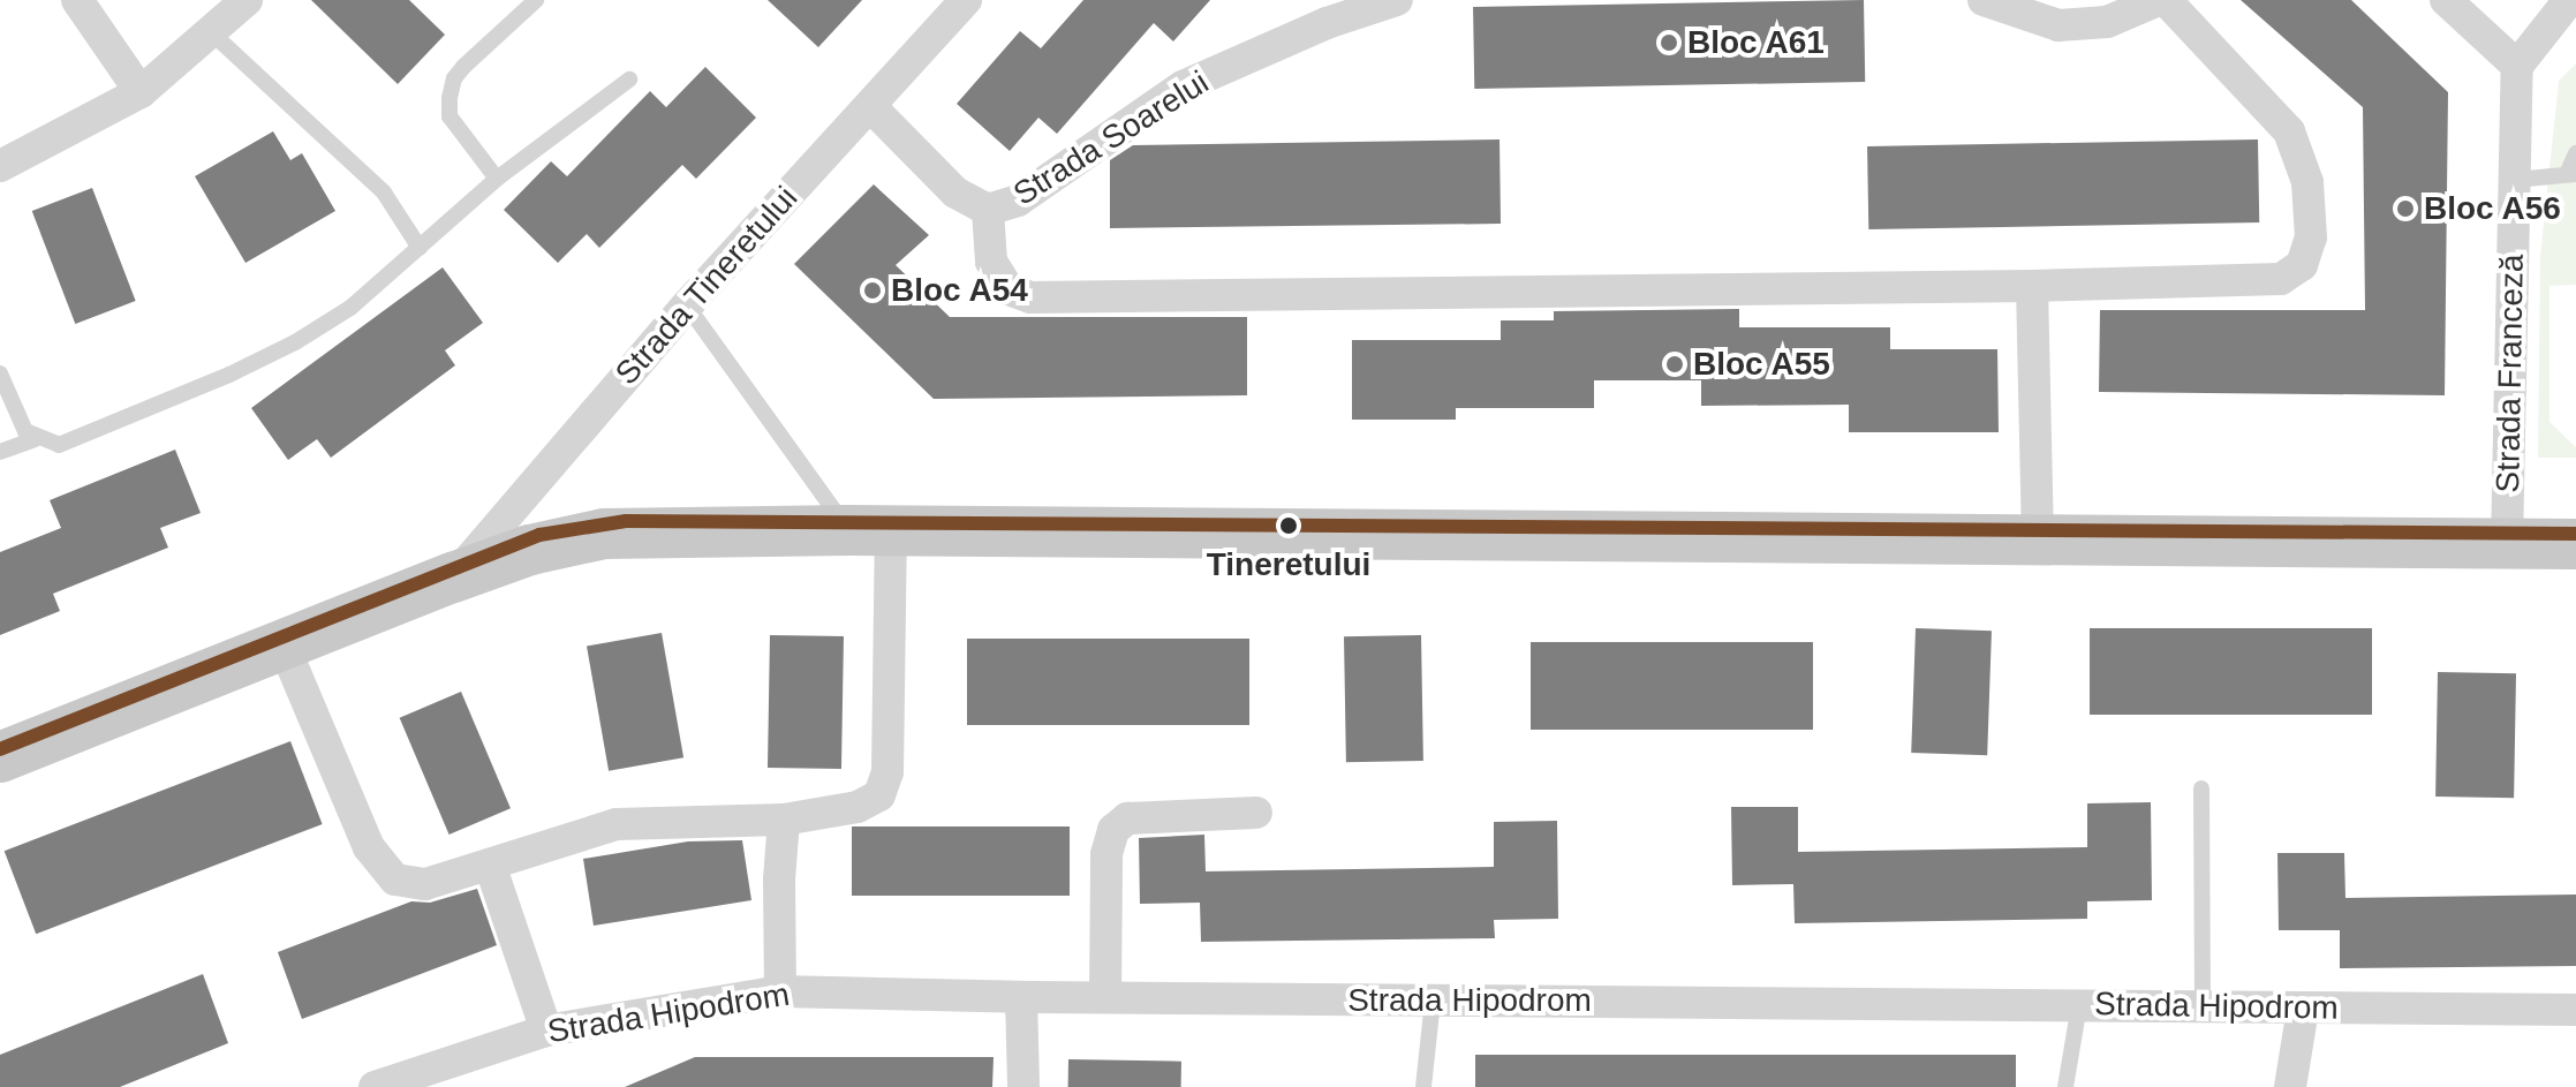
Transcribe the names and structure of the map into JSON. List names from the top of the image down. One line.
{"streets":{"street":["Strada Soarelui","Strada Tineretului","Strada Franceză","Strada Hipodrom"]},"crossings":[["Strada Soarelui","Strada Tineretului"]],"places":["Bloc A61","Bloc A56","Bloc A54","Bloc A55","Tineretului"]}
